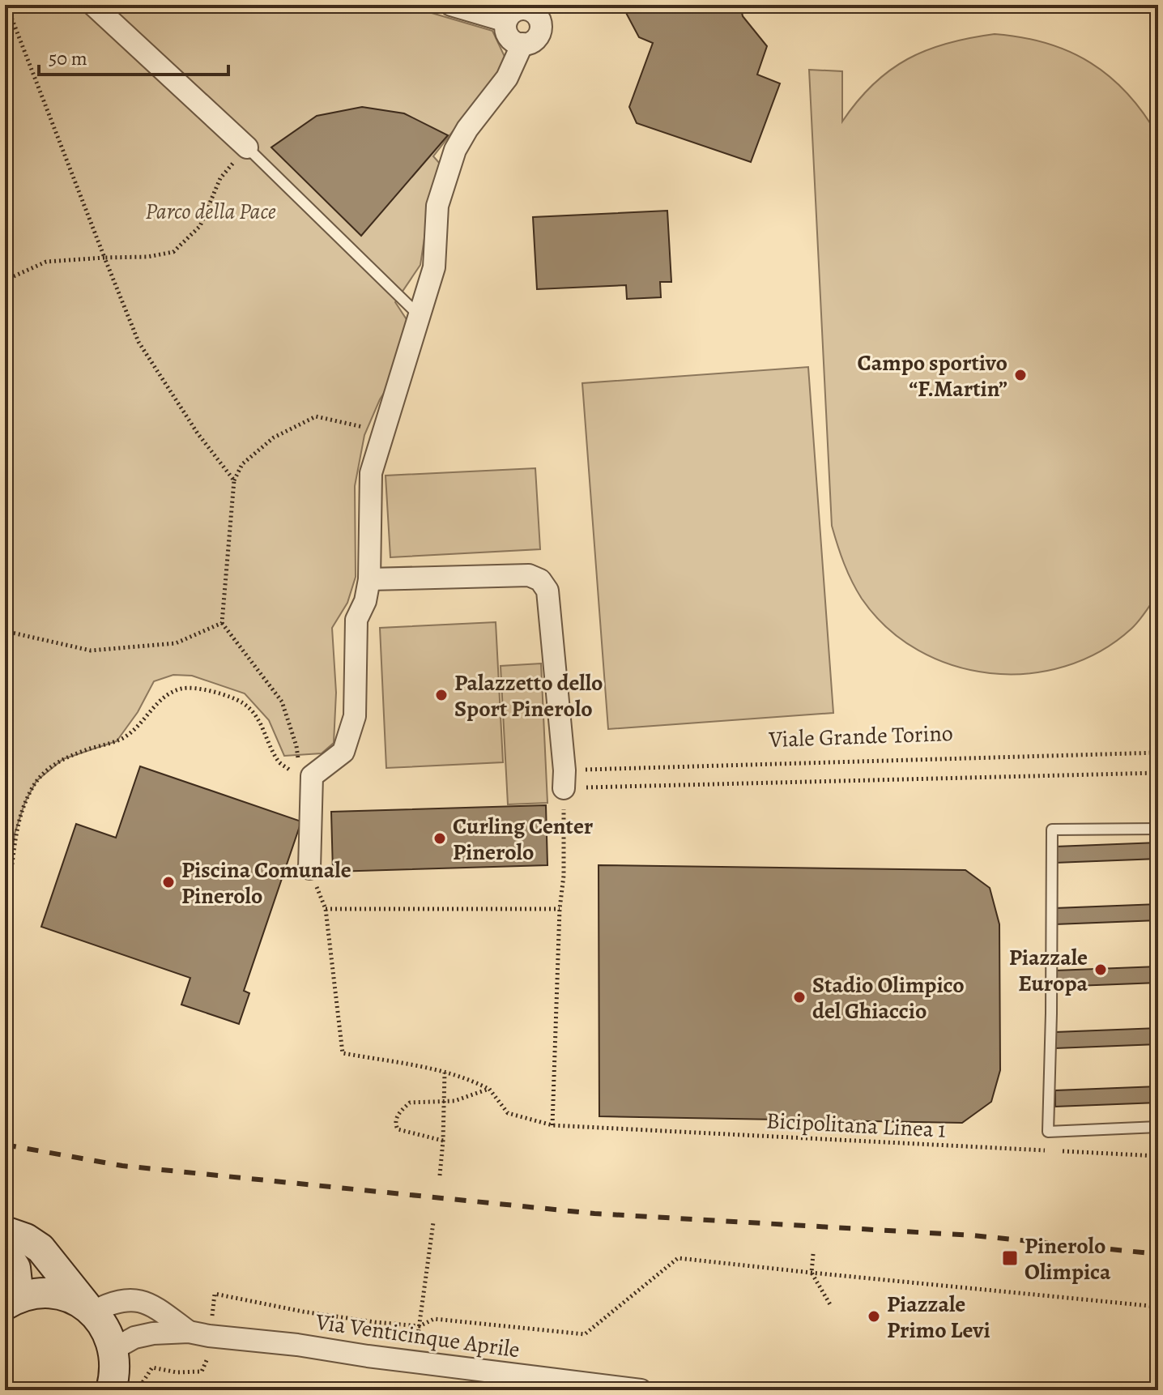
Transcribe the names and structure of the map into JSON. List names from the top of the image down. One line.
{"streets":{"street":["Via Venticinque Aprile"],"path":["Viale Grande Torino","Bicipolitana Linea 1"]},"parks":["Parco della Pace"],"places":{"other":["Campo sportivo “F.Martin”","Palazzetto dello Sport Pinerolo","Curling Center Pinerolo","Piscina Comunale Pinerolo","Piazzale Europa","Stadio Olimpico del Ghiaccio","Piazzale Primo Levi"],"transit":["Pinerolo Olimpica"]},"scale_bar":"50 m"}
